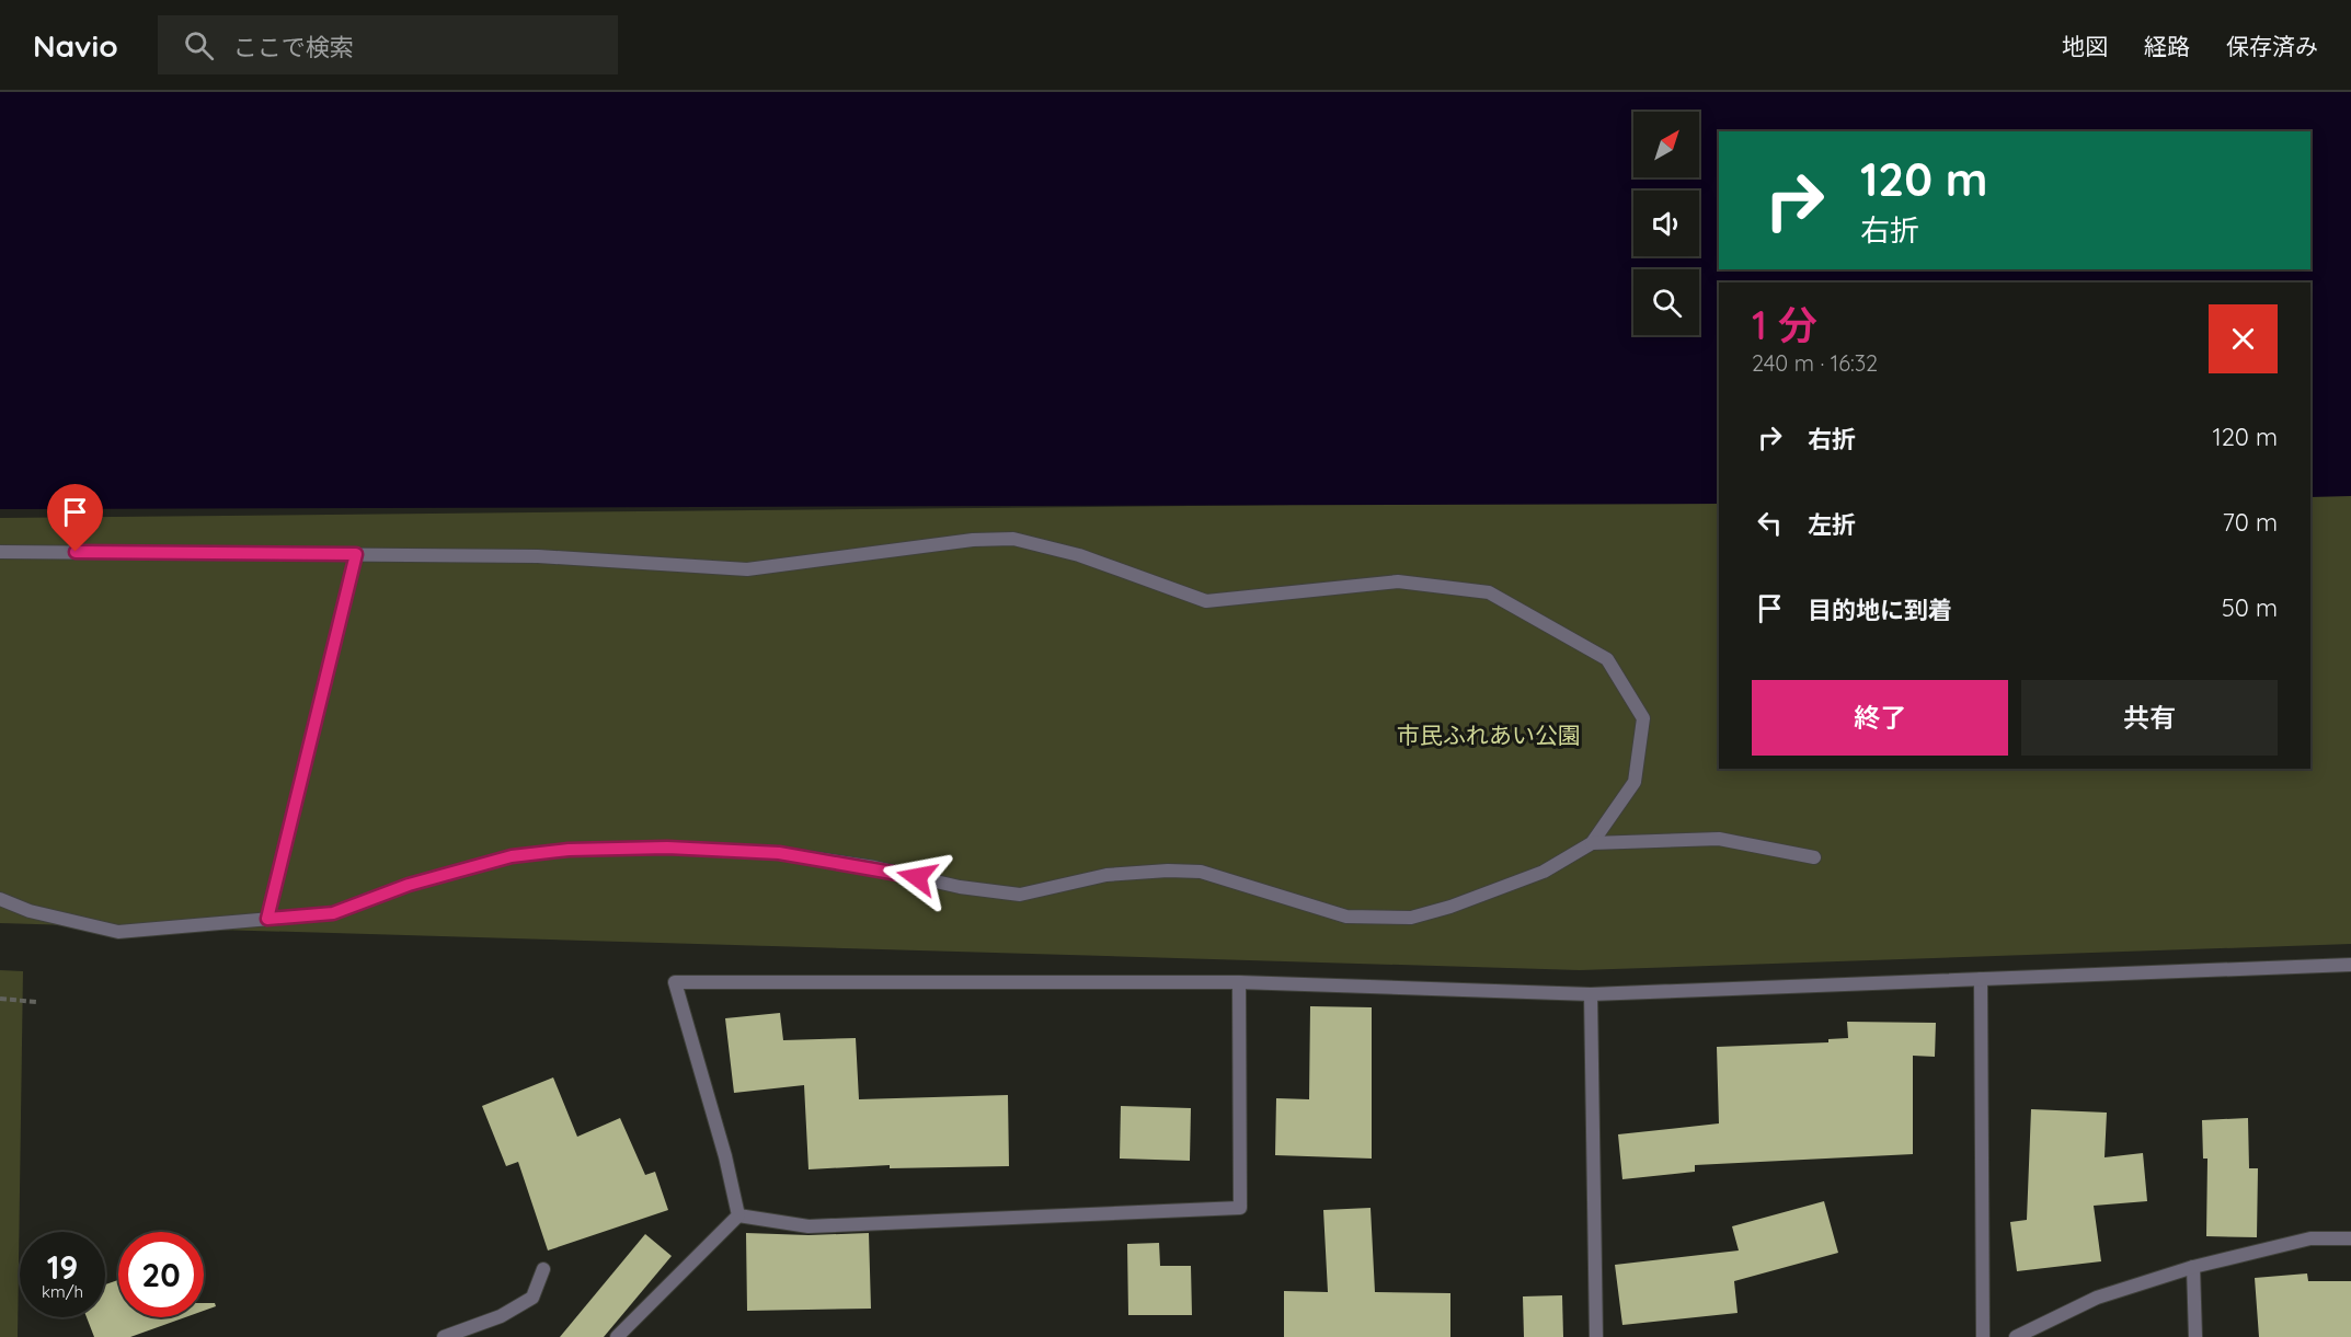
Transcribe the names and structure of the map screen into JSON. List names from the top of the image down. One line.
{"parks":["市民ふれあい公園"],"north":"top right","page":{"header":"Navio","search":"ここで検索","nav":["地図","経路","保存済み"],"turn":["120 m","右折"],"heading":["1 分","240 m · 16:32"],"list":[{"name":"右折","value":"120 m"},{"name":"左折","value":"70 m"},{"name":"目的地に到着","value":"50 m"}],"buttons":["終了","共有"],"speed":"19 km/h","limit":"20"}}
